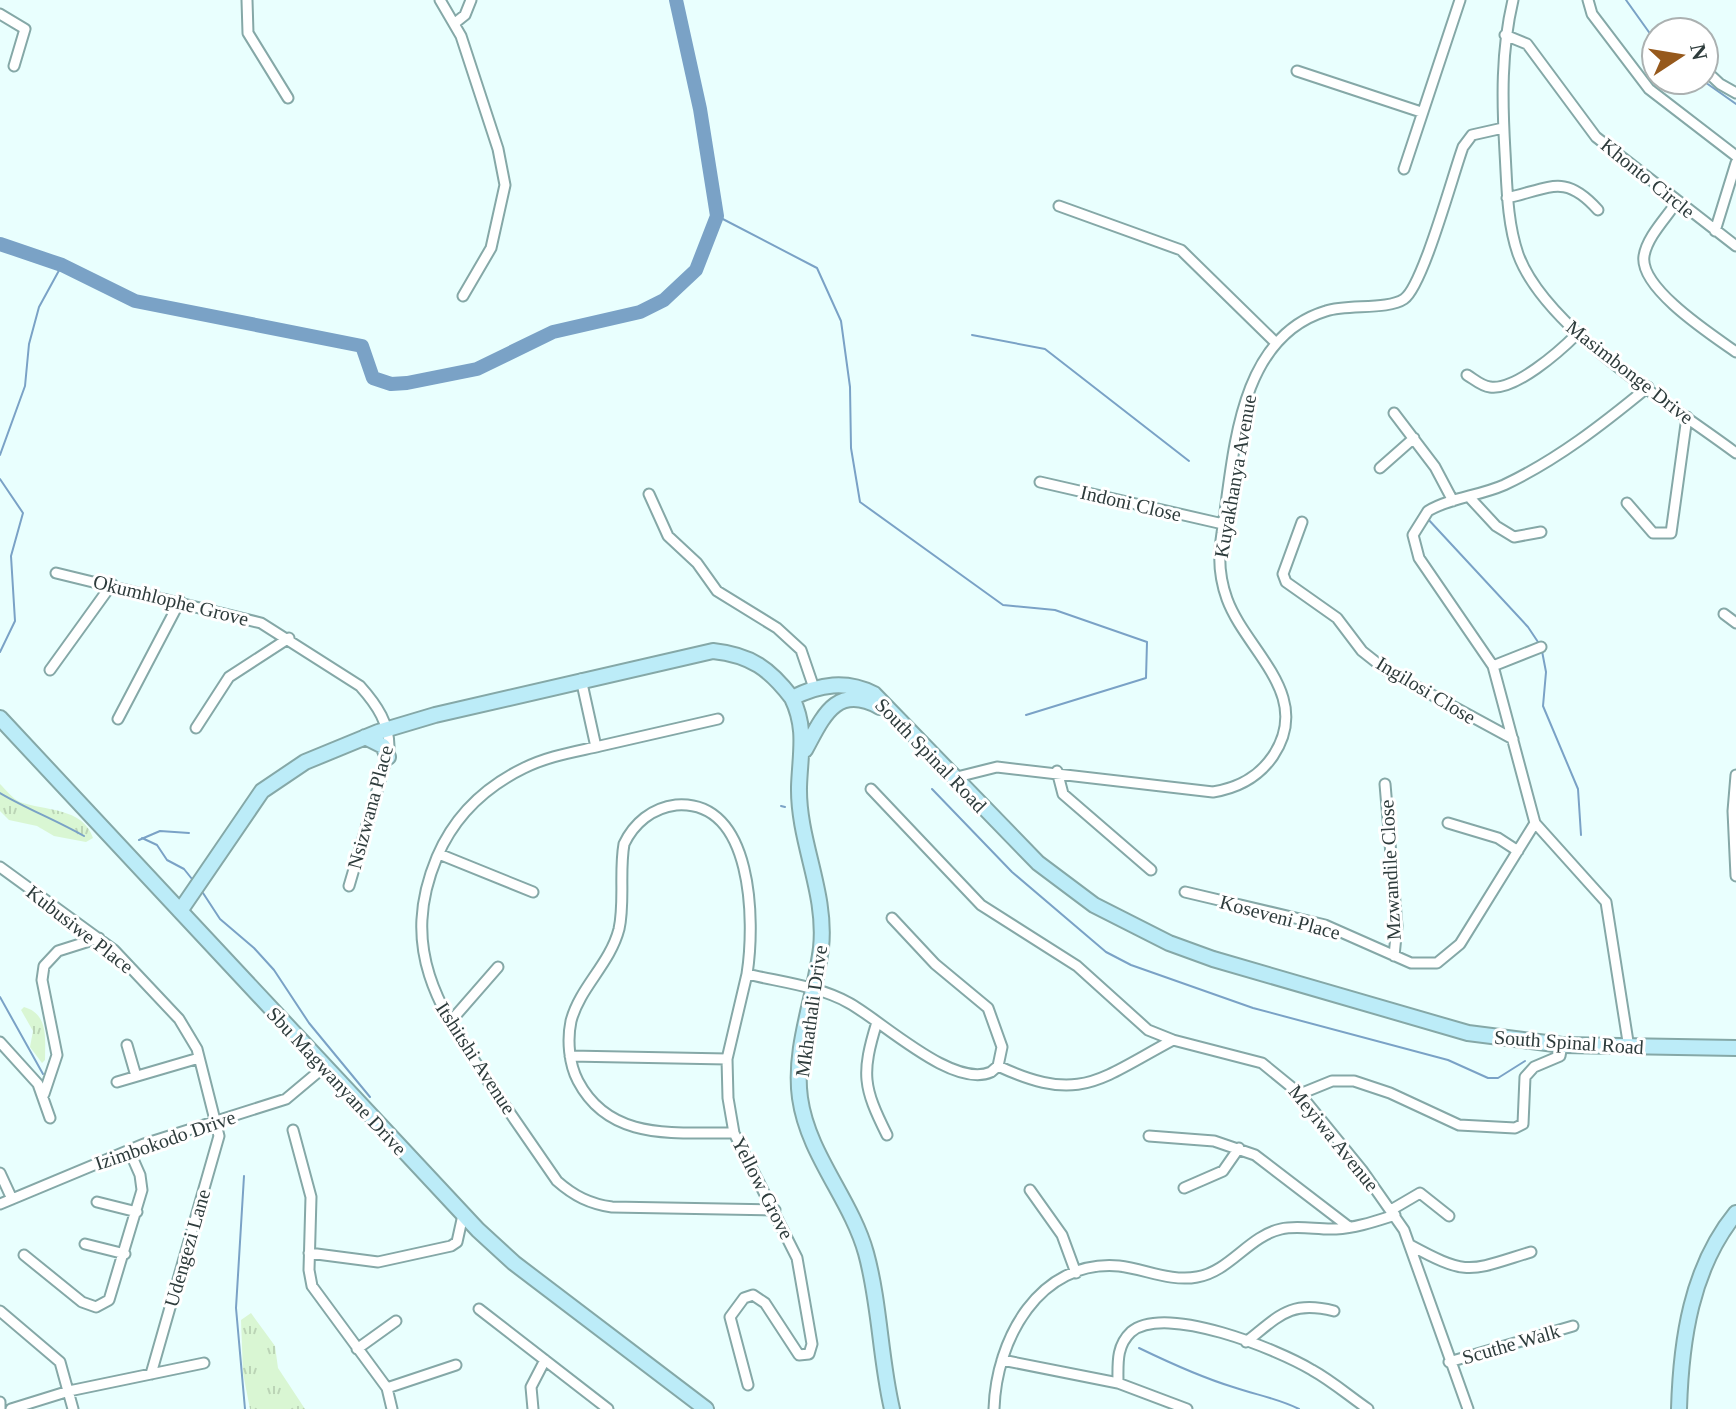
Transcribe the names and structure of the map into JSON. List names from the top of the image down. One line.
{"streets":{"street":["Khonto Circle","Masimbonge Drive","Kuyakhanya Avenue","Indoni Close","Okumhlophe Grove","Ingilosi Close","South Spinal Road","Nsizwana Place","Mzwandile Close","Koseveni Place","Kubusiwe Place","Mkhathali Drive","Itshitshi Avenue","Sbu Magwanyane Drive","Meyiwa Avenue","Izimbokodo Drive","Yellow Grove","Udengezi Lane","Scuthe Walk"]},"crossings":[["Khonto Circle","Masimbonge Drive"],["Masimbonge Drive","Kuyakhanya Avenue"],["Kuyakhanya Avenue","Indoni Close"],["Kuyakhanya Avenue","South Spinal Road"],["Okumhlophe Grove","Nsizwana Place"],["South Spinal Road","Mkhathali Drive"],["Mzwandile Close","Koseveni Place"],["Kubusiwe Place","Izimbokodo Drive"],["Kubusiwe Place","Udengezi Lane"],["Itshitshi Avenue","Yellow Grove"],["Sbu Magwanyane Drive","Izimbokodo Drive"],["Meyiwa Avenue","Scuthe Walk"],["Izimbokodo Drive","Udengezi Lane"]],"north":"right"}
